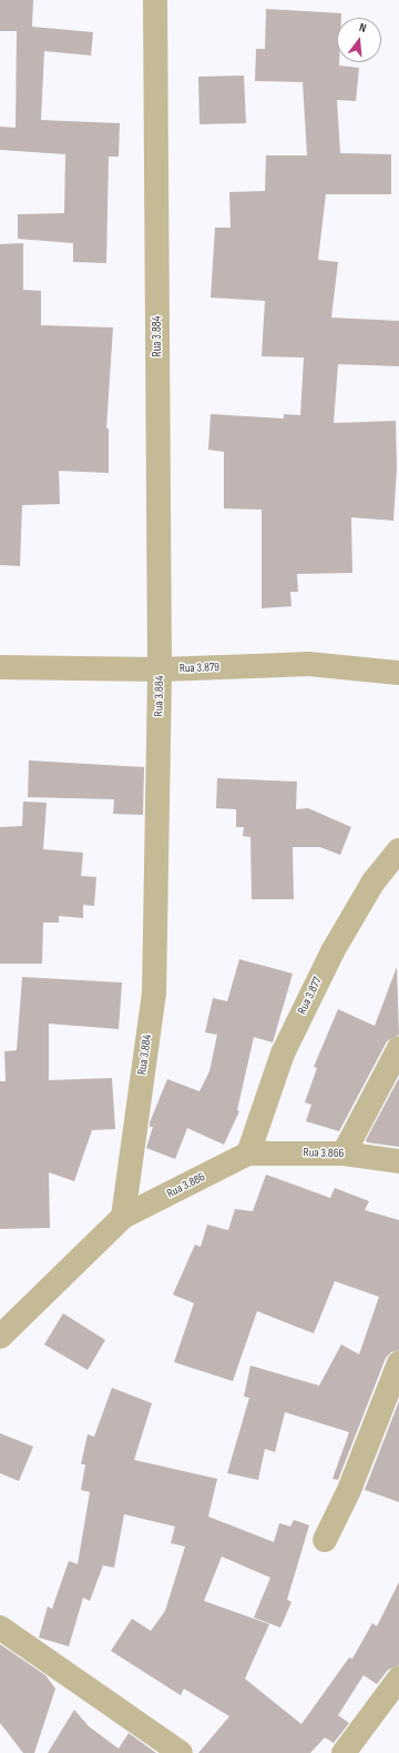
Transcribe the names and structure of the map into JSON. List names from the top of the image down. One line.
{"streets":{"street":["Rua 3.884","Rua 3.879","Rua 3.877","Rua 3.866","Rua 3.886"]},"crossings":[["Rua 3.884","Rua 3.879"],["Rua 3.884","Rua 3.886"],["Rua 3.877","Rua 3.866"],["Rua 3.877","Rua 3.886"],["Rua 3.866","Rua 3.886"]],"north":"top"}
